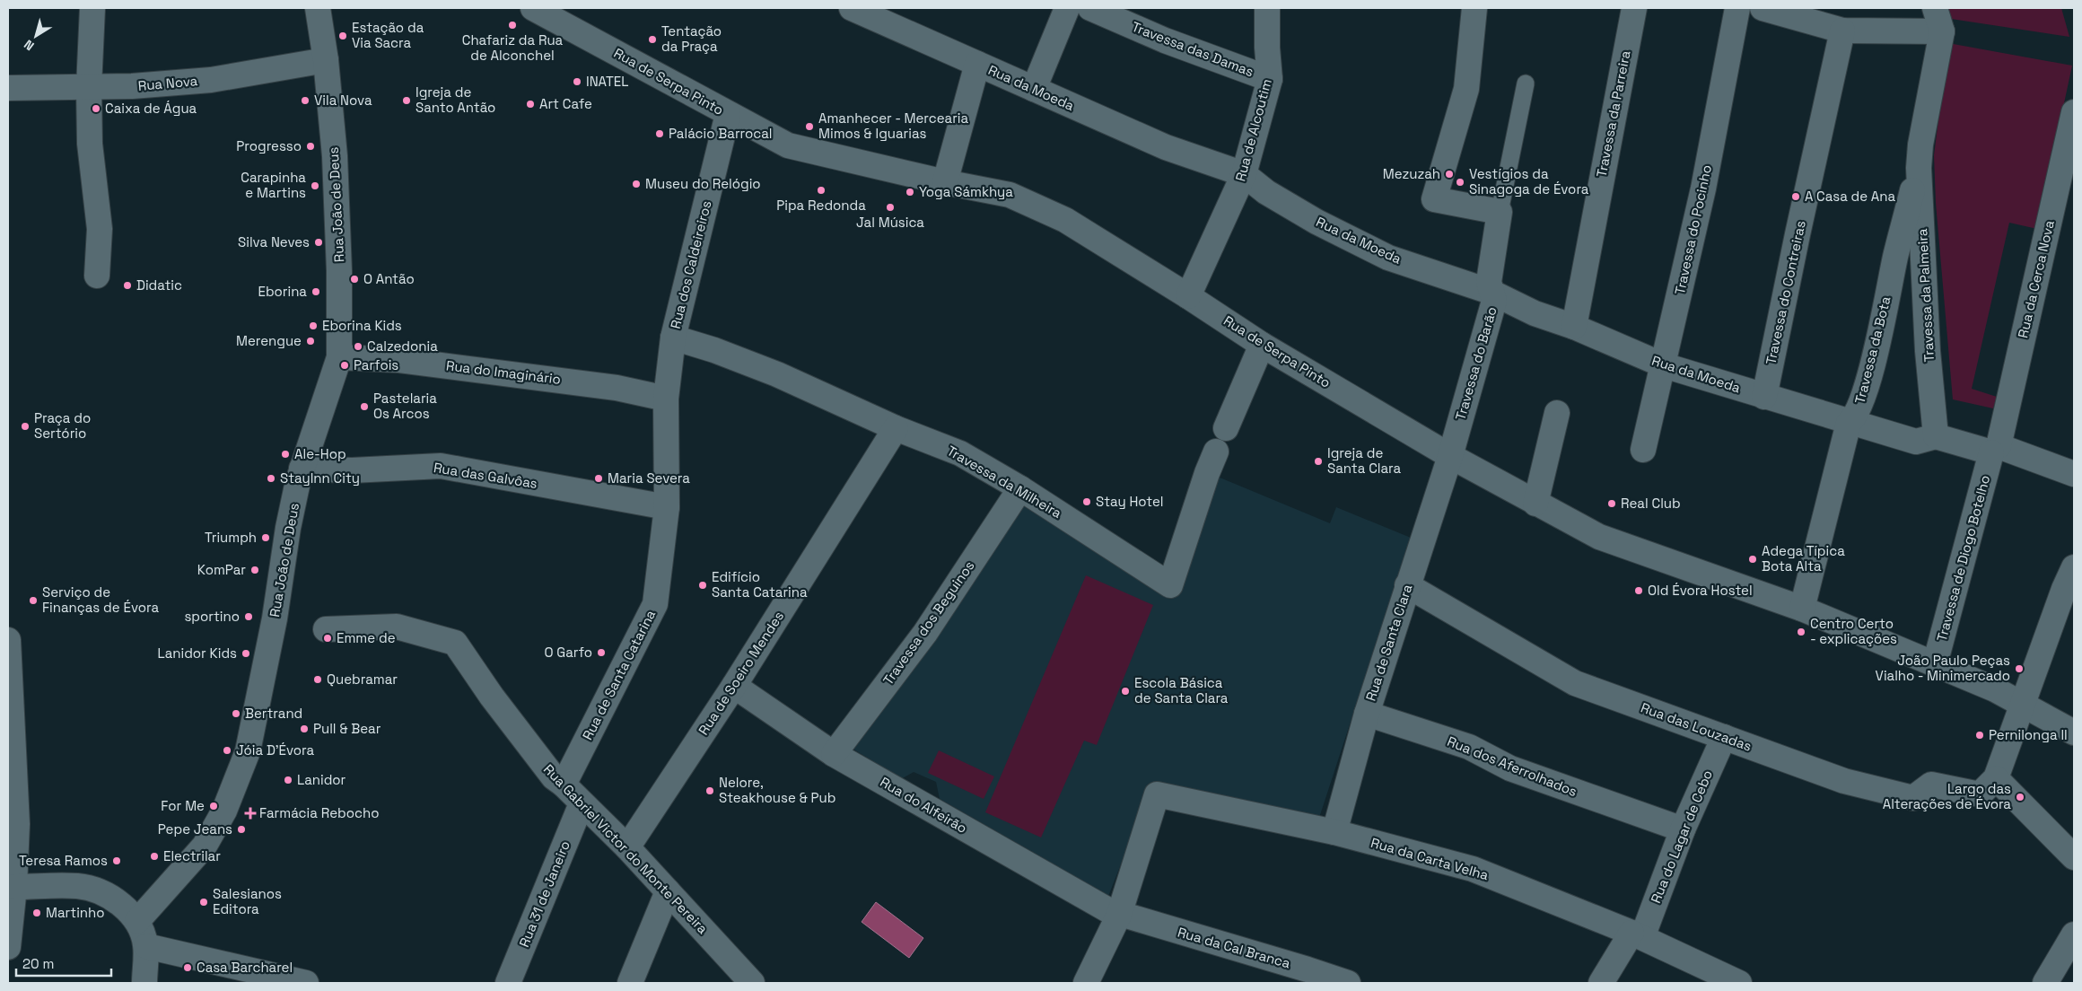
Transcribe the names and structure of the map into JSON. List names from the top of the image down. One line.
{"streets":{"street":["Travessa das Damas","Rua de Serpa Pinto","Rua Nova","Rua da Moeda","Travessa da Parreira","Rua de Alcoutim","Rua João de Deus","Travessa do Pocinho","Rua dos Caldeireiros","Rua da Cerca Nova","Travessa do Contreiras","Travessa da Palmeira","Travessa da Bota","Travessa do Barão","Rua do Imaginário","Rua das Galvôas","Travessa da Milheira","Travessa de Diogo Botelho","Travessa dos Beguinos","Rua de Santa Clara","Rua de Soeiro Mendes","Rua de Santa Catarina","Rua das Louzadas","Rua dos Aferrolhados","Rua do Alfeirão","Rua do Lagar de Cebo","Rua Gabriel Victor do Monte Pereira","Rua da Carta Velha","Rua 31 de Janeiro","Rua da Cal Branca"]},"crossings":[["Travessa das Damas","Rua de Alcoutim"],["Rua de Serpa Pinto","Rua de Alcoutim"],["Rua de Serpa Pinto","Rua dos Caldeireiros"],["Rua de Serpa Pinto","Travessa da Bota"],["Rua de Serpa Pinto","Travessa do Barão"],["Rua de Serpa Pinto","Travessa de Diogo Botelho"],["Rua de Serpa Pinto","Rua de Santa Clara"],["Rua Nova","Rua João de Deus"],["Rua da Moeda","Travessa da Parreira"],["Rua da Moeda","Rua de Alcoutim"],["Rua da Moeda","Travessa do Pocinho"],["Rua da Moeda","Travessa do Contreiras"],["Rua da Moeda","Travessa da Palmeira"],["Rua da Moeda","Travessa da Bota"],["Rua da Moeda","Travessa do Barão"],["Rua João de Deus","Rua do Imaginário"],["Rua João de Deus","Rua das Galvôas"],["Rua dos Caldeireiros","Rua do Imaginário"],["Rua dos Caldeireiros","Travessa da Milheira"],["Rua dos Caldeireiros","Rua de Santa Catarina"],["Rua da Cerca Nova","Travessa de Diogo Botelho"],["Travessa da Palmeira","Travessa da Bota"],["Travessa do Barão","Rua de Santa Clara"],["Rua do Imaginário","Rua de Santa Catarina"],["Rua das Galvôas","Rua de Santa Catarina"],["Travessa da Milheira","Travessa dos Beguinos"],["Travessa da Milheira","Rua de Soeiro Mendes"],["Travessa dos Beguinos","Rua do Alfeirão"],["Rua de Santa Clara","Rua das Louzadas"],["Rua de Santa Clara","Rua dos Aferrolhados"],["Rua de Santa Clara","Rua da Carta Velha"],["Rua de Soeiro Mendes","Rua do Alfeirão"],["Rua de Soeiro Mendes","Rua Gabriel Victor do Monte Pereira"],["Rua de Santa Catarina","Rua Gabriel Victor do Monte Pereira"],["Rua das Louzadas","Rua do Lagar de Cebo"],["Rua dos Aferrolhados","Rua do Lagar de Cebo"],["Rua do Alfeirão","Rua da Carta Velha"],["Rua do Alfeirão","Rua da Cal Branca"],["Rua do Lagar de Cebo","Rua da Carta Velha"],["Rua Gabriel Victor do Monte Pereira","Rua 31 de Janeiro"],["Rua da Carta Velha","Rua da Cal Branca"]],"places":{"other":["Chafariz da Rua de Alconchel","Estação da Via Sacra","Tentação da Praça","INATEL","Vila Nova","Igreja de Santo Antão","Art Cafe","Caixa de Água","Amanhecer - Mercearia Mimos & Iguarias","Palácio Barrocal","Progresso","Mezuzah","Vestígios da Sinagoga de Évora","Museu do Relógio","Carapinha e Martins","Pipa Redonda","Yoga Sámkhya","A Casa de Ana","Jal Música","Silva Neves","O Antão","Didatic","Eborina","Eborina Kids","Merengue","Calzedonia","Parfois","Pastelaria Os Arcos","Praça do Sertório","Ale-Hop","Igreja de Santa Clara","StayInn City","Maria Severa","Stay Hotel","Real Club","Triumph","Adega Típica Bota Alta","KomPar","Edifício Santa Catarina","Old Évora Hostel","Serviço de Finanças de Évora","sportino","Centro Certo - explicações","Emme de","O Garfo","Lanidor Kids","João Paulo Peças Vialho - Minimercado","Quebramar","Escola Básica de Santa Clara","Bertrand","Pull & Bear","Pernilonga II","Jóia D'Évora","Lanidor","Nelore, Steakhouse & Pub","Largo das Alterações de Évora","For Me","Pepe Jeans","Electrilar","Teresa Ramos","Salesianos Editora","Martinho","Casa Barcharel"],"health":["Farmácia Rebocho"]},"scale_bar":"20 m","north":"bottom left"}
